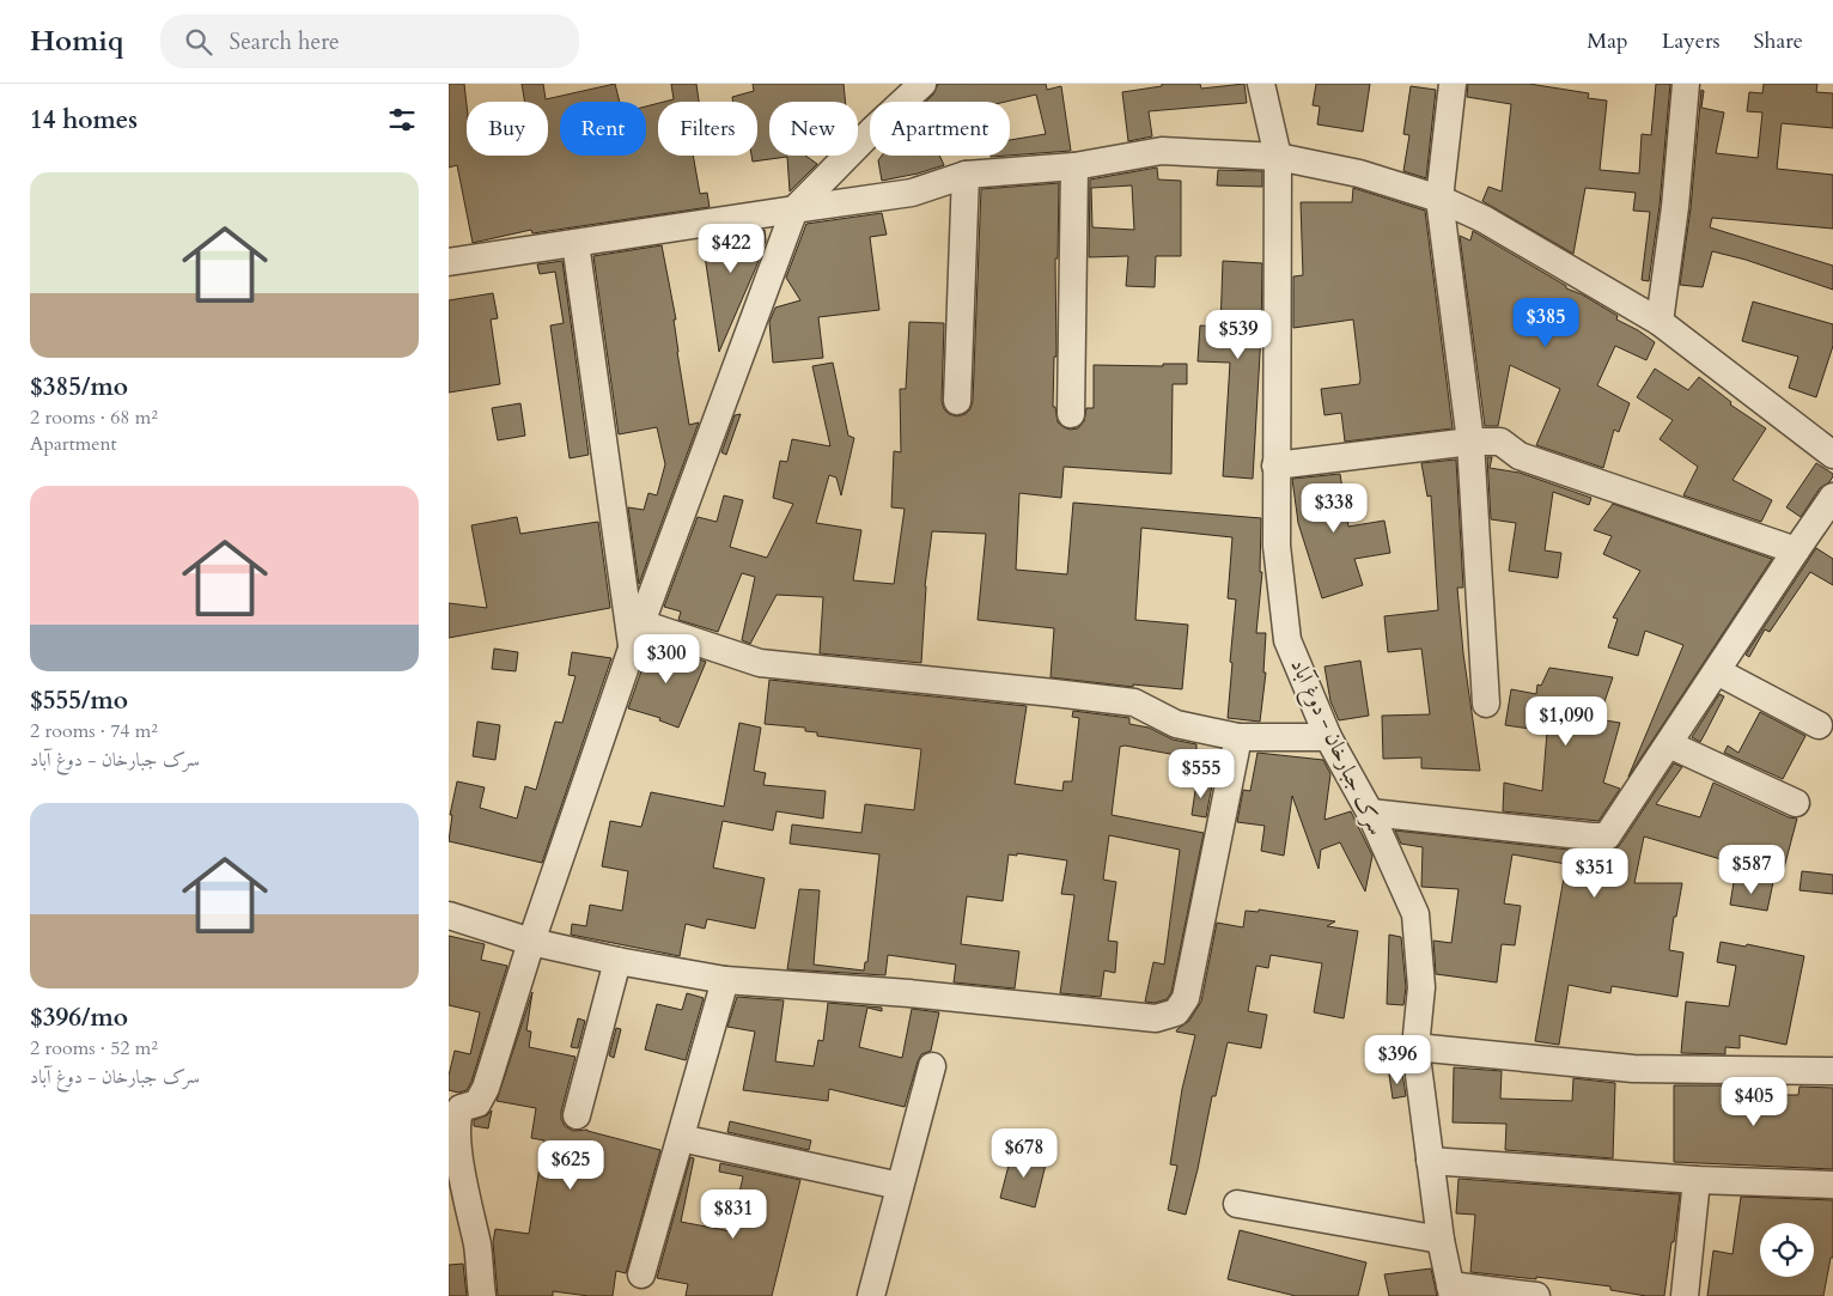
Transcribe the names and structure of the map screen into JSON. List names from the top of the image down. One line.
{"streets":{"street":["سرک جبارخان - دوغ آباد"]},"page":{"header":"Homiq","search":"Search here","nav":["Map","Layers","Share"],"heading":"14 homes","chip":["Buy","Rent","Filters","New","Apartment"],"list":[{"name":"$385/mo","note":"2 rooms · 68 m² · Apartment"},{"name":"$555/mo","note":"2 rooms · 74 m² · سرک جبارخان - دوغ آباد"},{"name":"$396/mo","note":"2 rooms · 52 m² · سرک جبارخان - دوغ آباد"}],"price":["$422","$385","$539","$338","$300","$1,090","$555","$587","$351","$396","$405","$678","$625","$831"]}}
